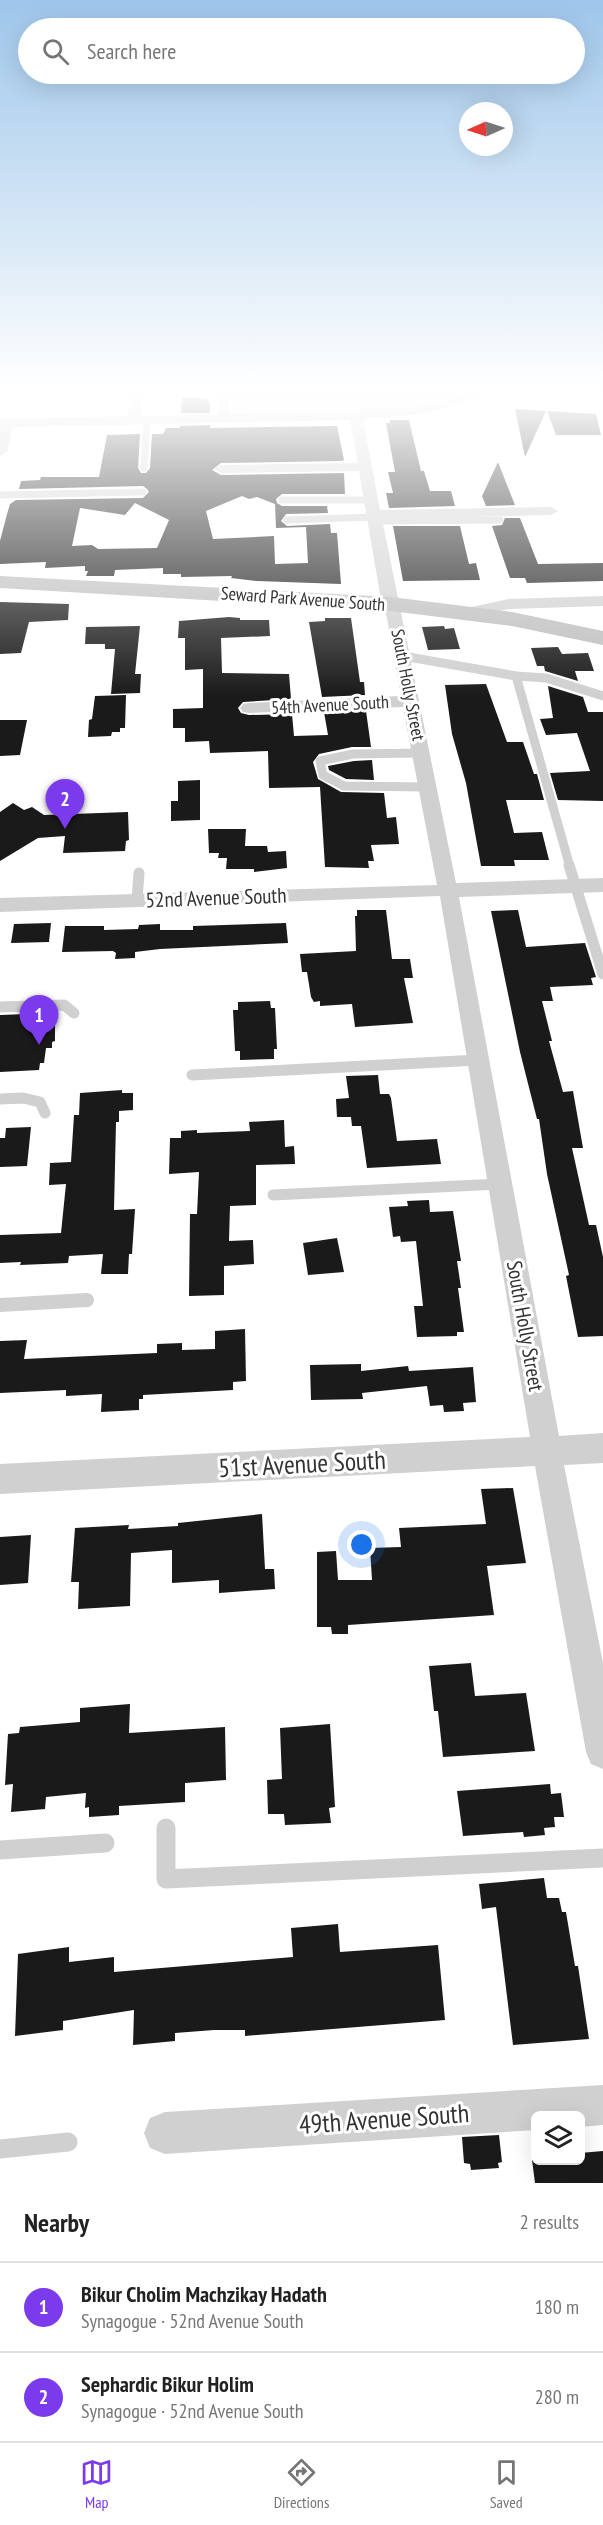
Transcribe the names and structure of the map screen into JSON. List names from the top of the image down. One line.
{"streets":{"main road":["Seward Park Avenue South"],"street":["South Holly Street","54th Avenue South","52nd Avenue South","51st Avenue South","49th Avenue South"]},"crossings":[["Seward Park Avenue South","South Holly Street"],["South Holly Street","54th Avenue South"],["South Holly Street","52nd Avenue South"],["South Holly Street","51st Avenue South"]],"north":"left","page":{"search":"Search here","pins":["2","1"],"heading":["Nearby","2 results"],"list":[{"mark":"1","name":"Bikur Cholim Machzikay Hadath","note":"Synagogue · 52nd Avenue South","value":"180 m"},{"mark":"2","name":"Sephardic Bikur Holim","note":"Synagogue · 52nd Avenue South","value":"280 m"}],"nav":["Map","Directions","Saved"]}}
